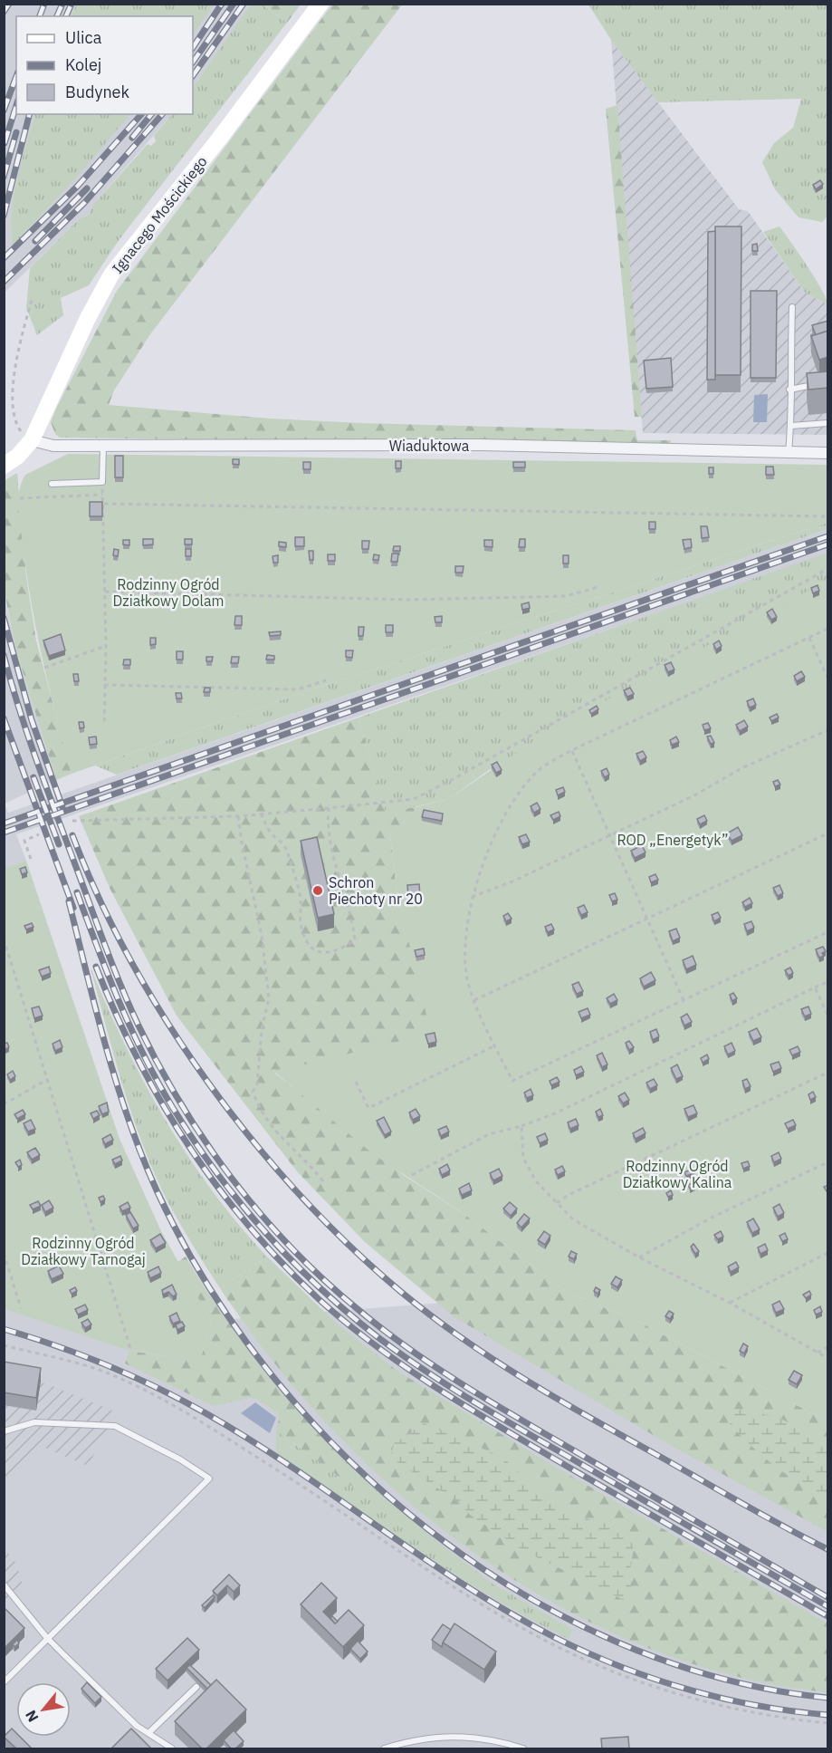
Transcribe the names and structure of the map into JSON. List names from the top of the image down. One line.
{"streets":{"street":["Ignacego Mościckiego","Wiaduktowa"]},"crossings":[["Ignacego Mościckiego","Wiaduktowa"]],"parks":["Rodzinny Ogród Działkowy Dolam","ROD „Energetyk”","Rodzinny Ogród Działkowy Kalina","Rodzinny Ogród Działkowy Tarnogaj"],"places":["Schron Piechoty nr 20"],"legend":["Ulica","Kolej","Budynek"],"north":"bottom left"}
